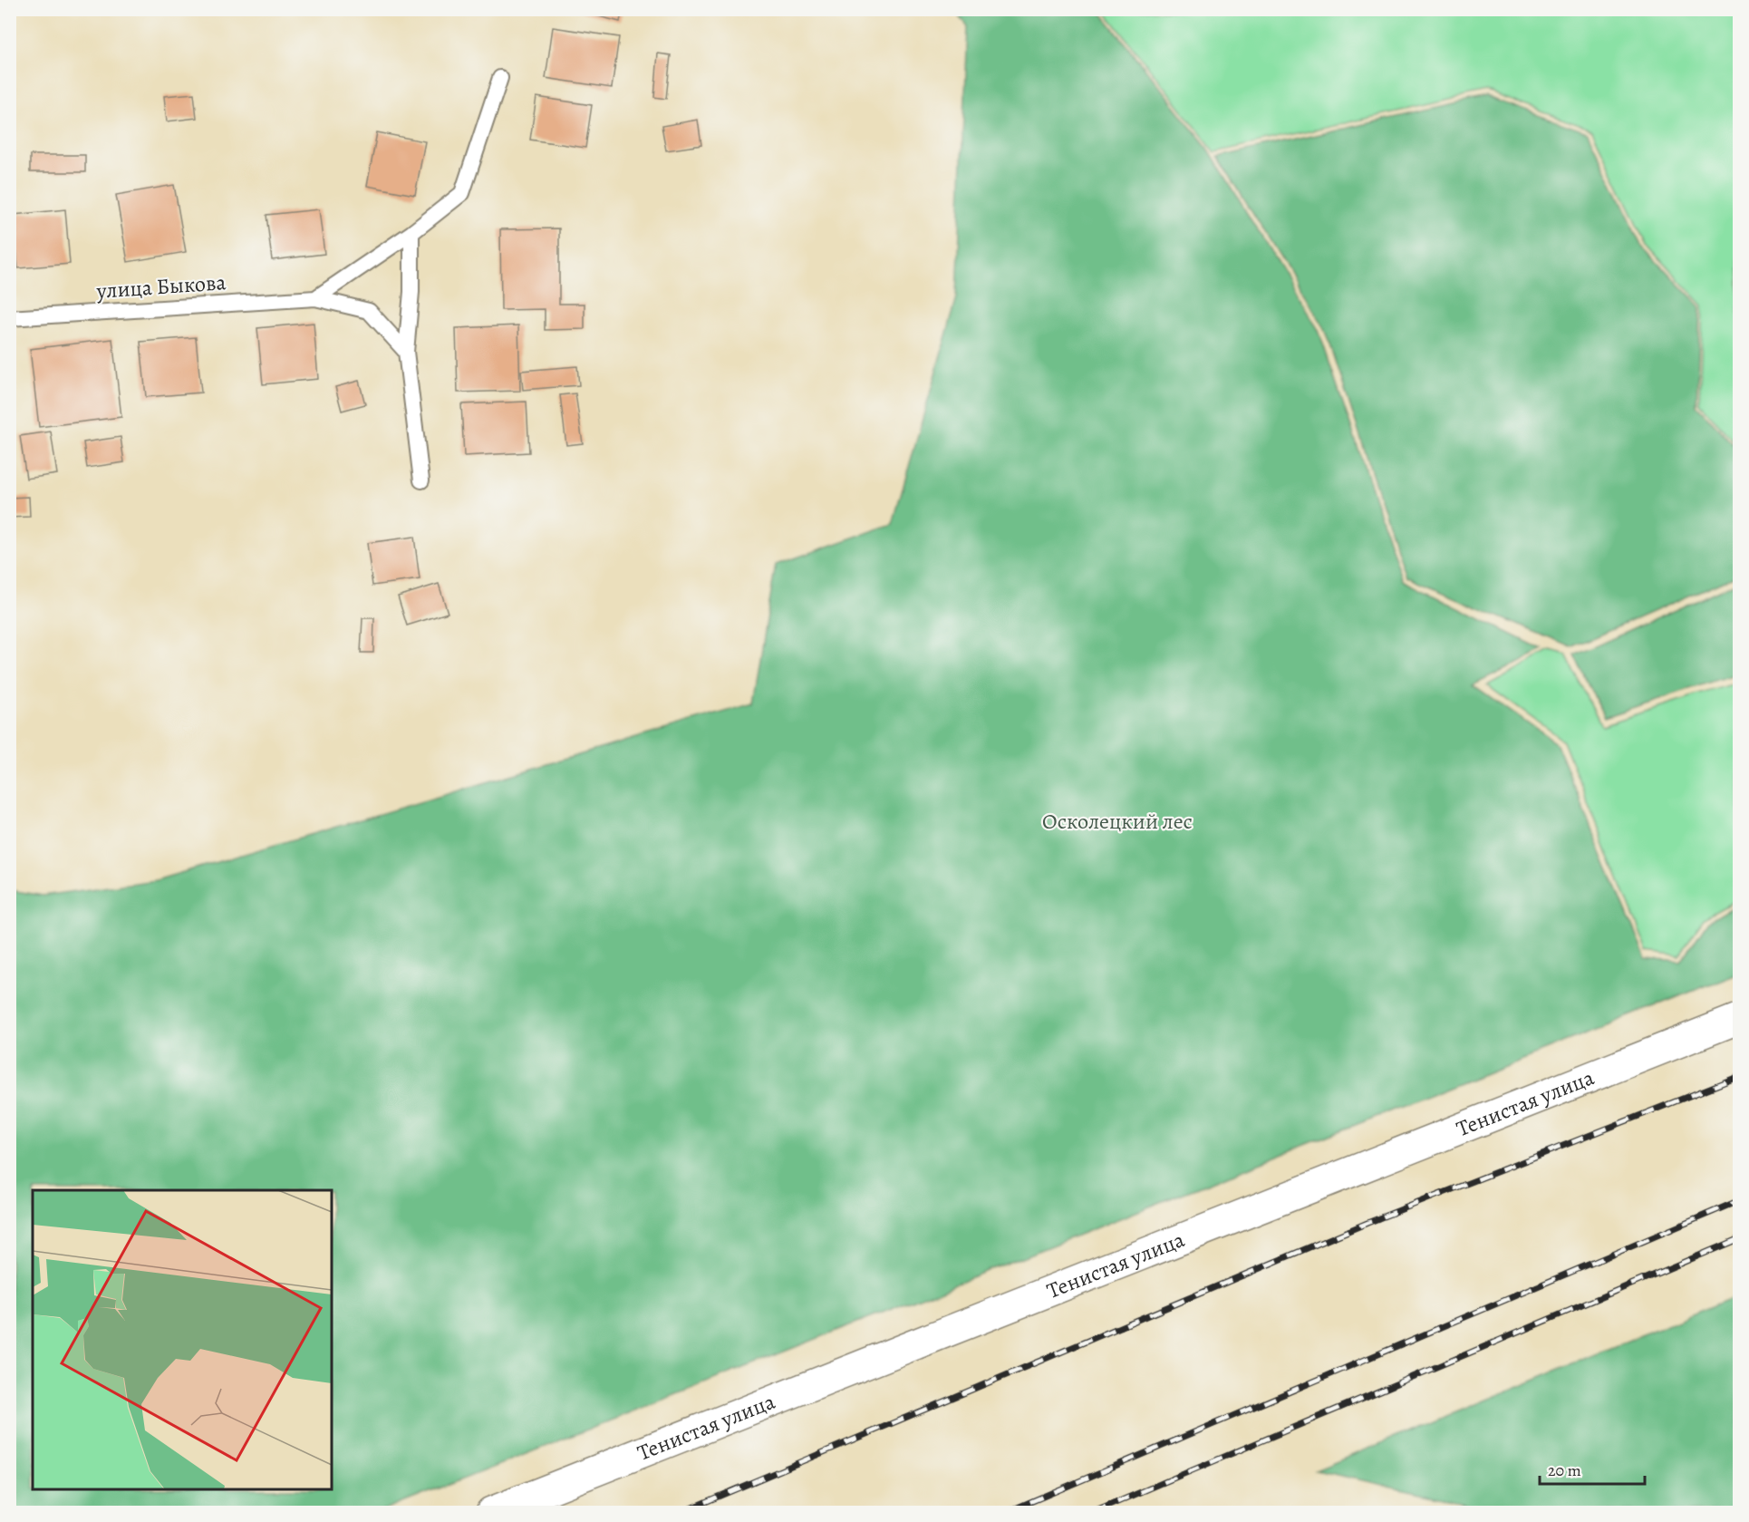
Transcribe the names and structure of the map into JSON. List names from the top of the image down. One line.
{"streets":{"street":["Тенистая улица"],"lane":["улица Быкова"]},"parks":["Осколецкий лес"],"scale_bar":"20 m"}
